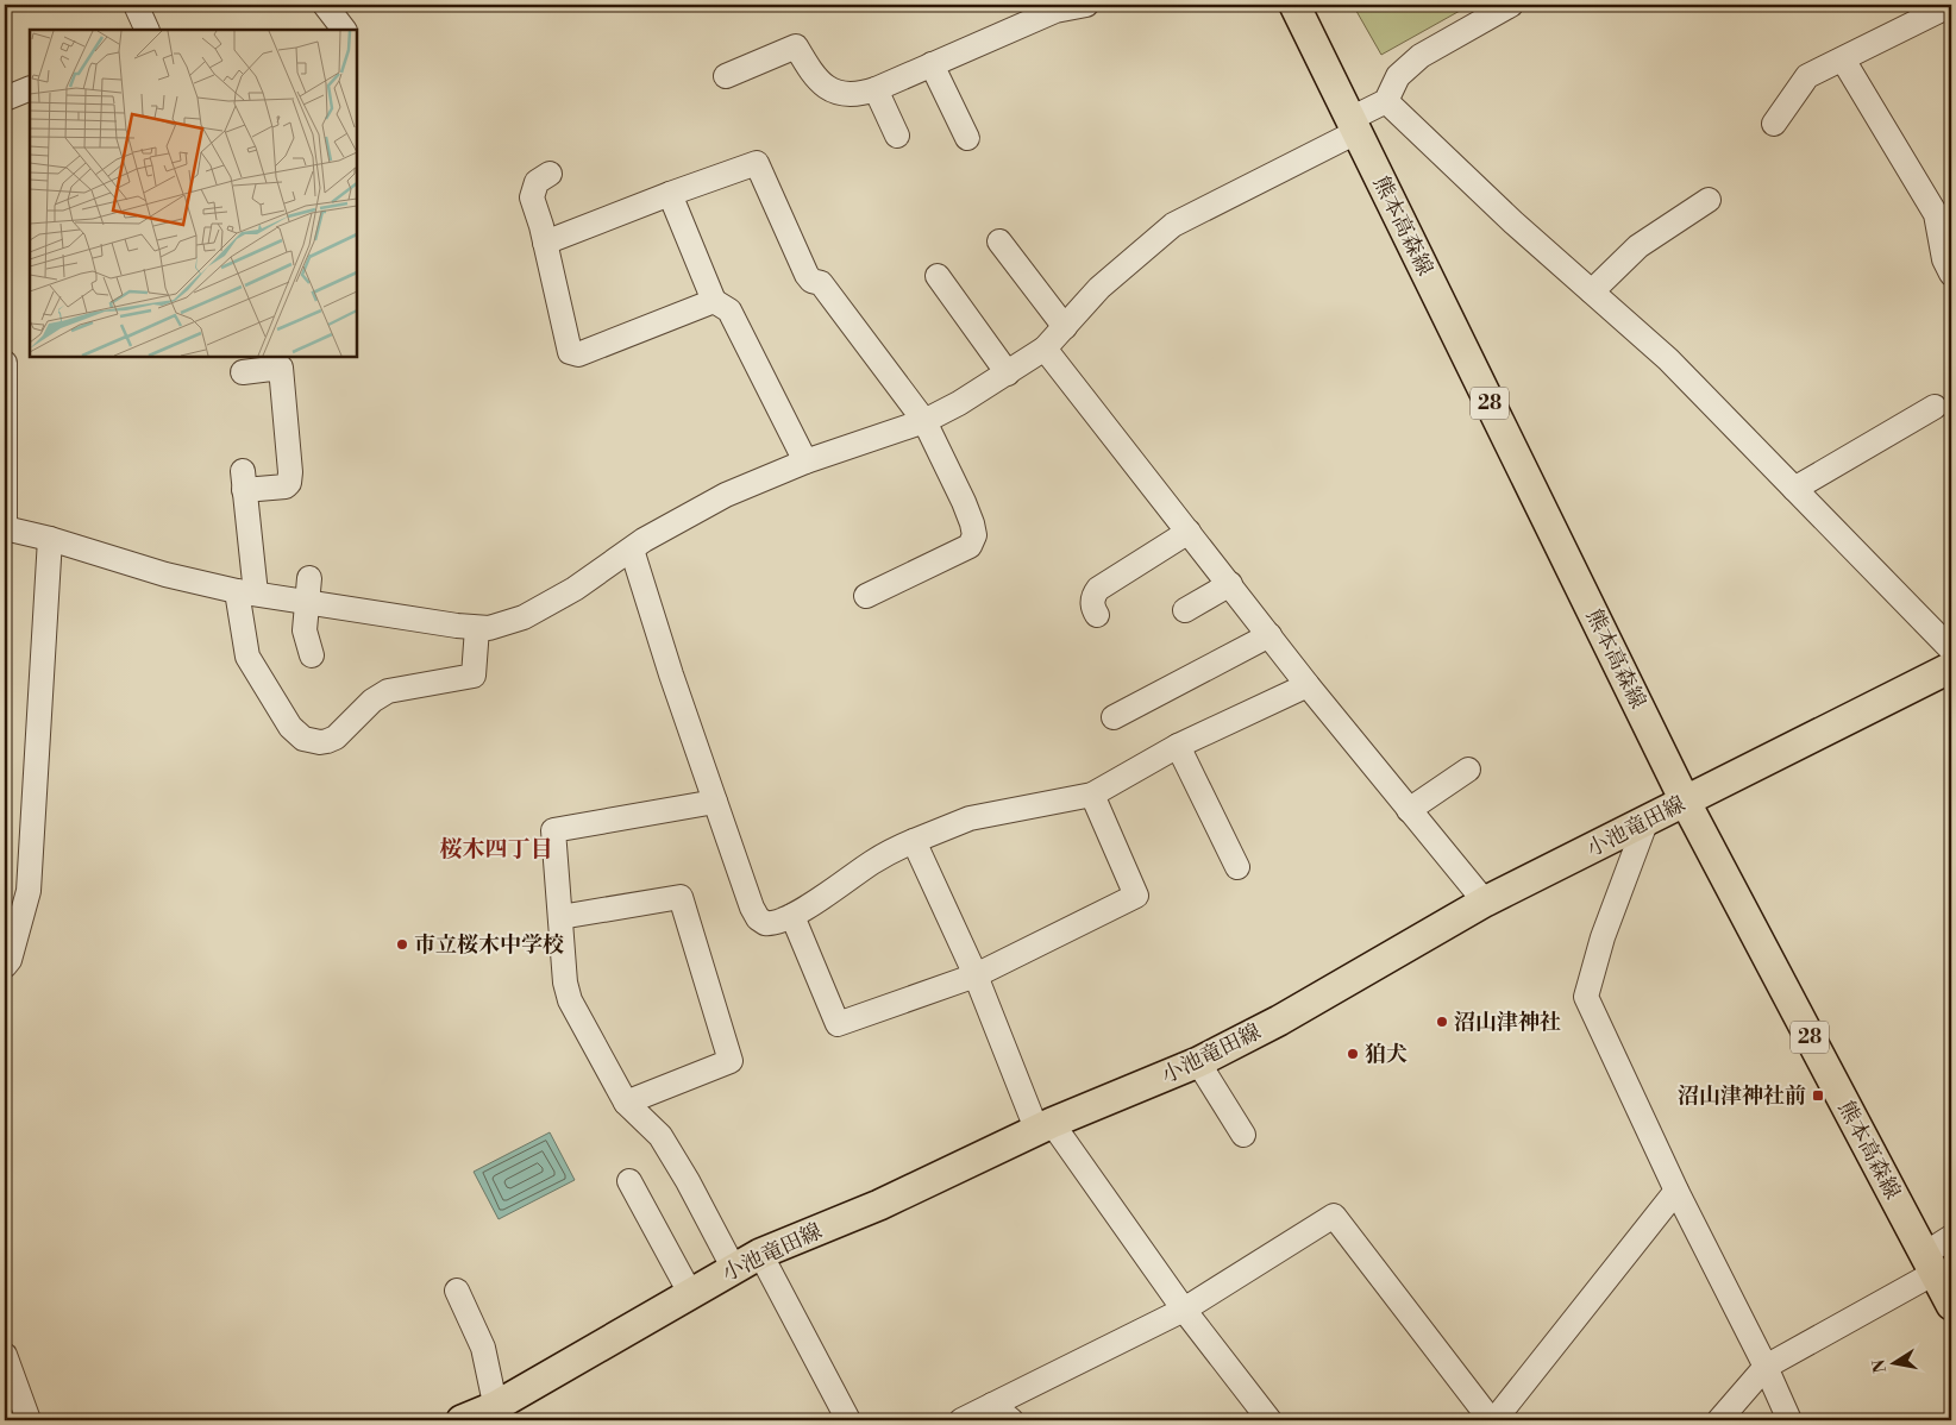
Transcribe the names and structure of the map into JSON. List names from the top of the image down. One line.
{"streets":{"main road":["熊本高森線","28","小池竜田線"]},"crossings":[["熊本高森線","小池竜田線"]],"districts":["桜木四丁目"],"places":{"other":["市立桜木中学校","沼山津神社","狛犬"],"transit":["沼山津神社前"]},"north":"left"}
